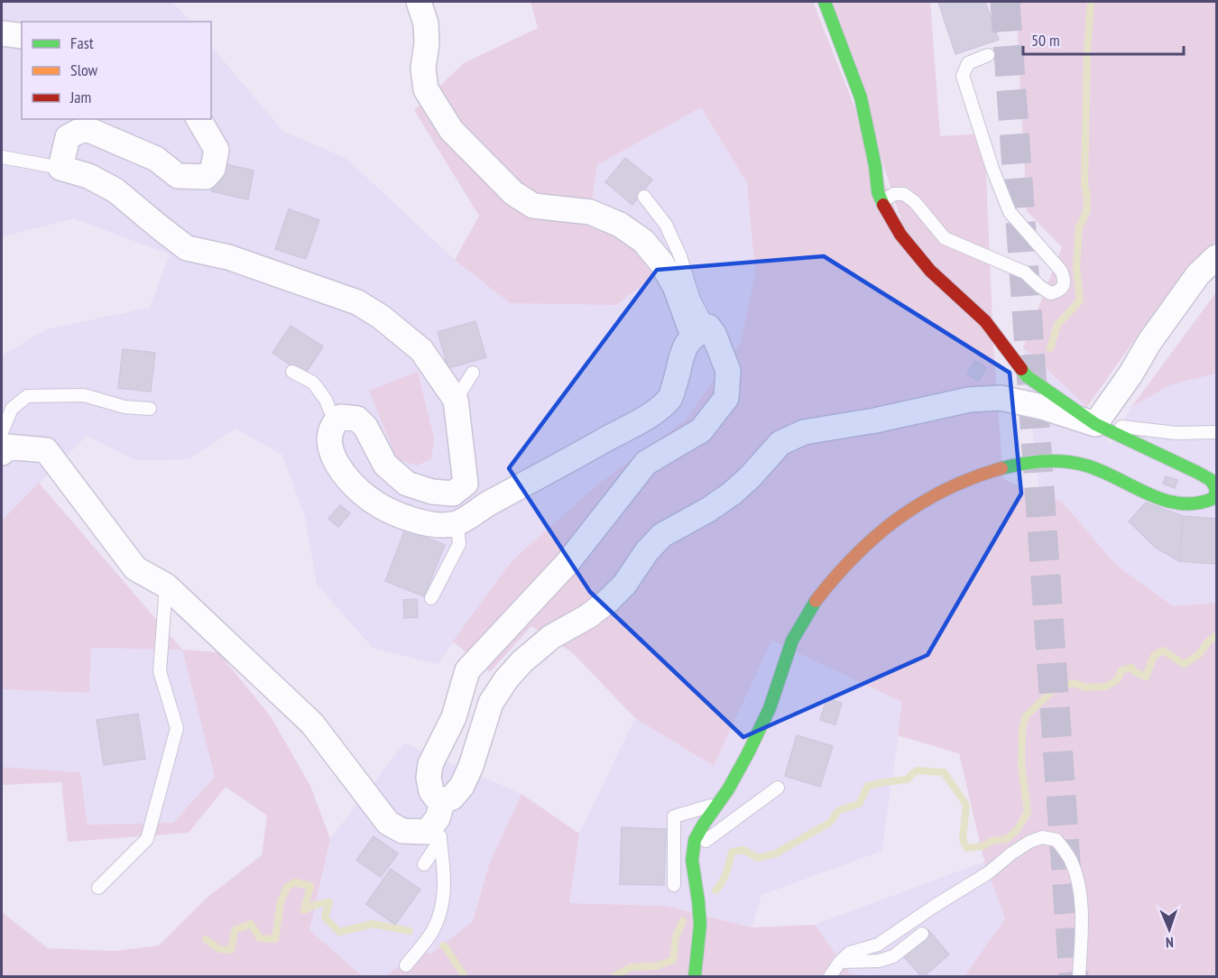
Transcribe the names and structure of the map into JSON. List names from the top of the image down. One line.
{"legend":["Fast","Slow","Jam"],"scale_bar":"50 m","north":"bottom"}
